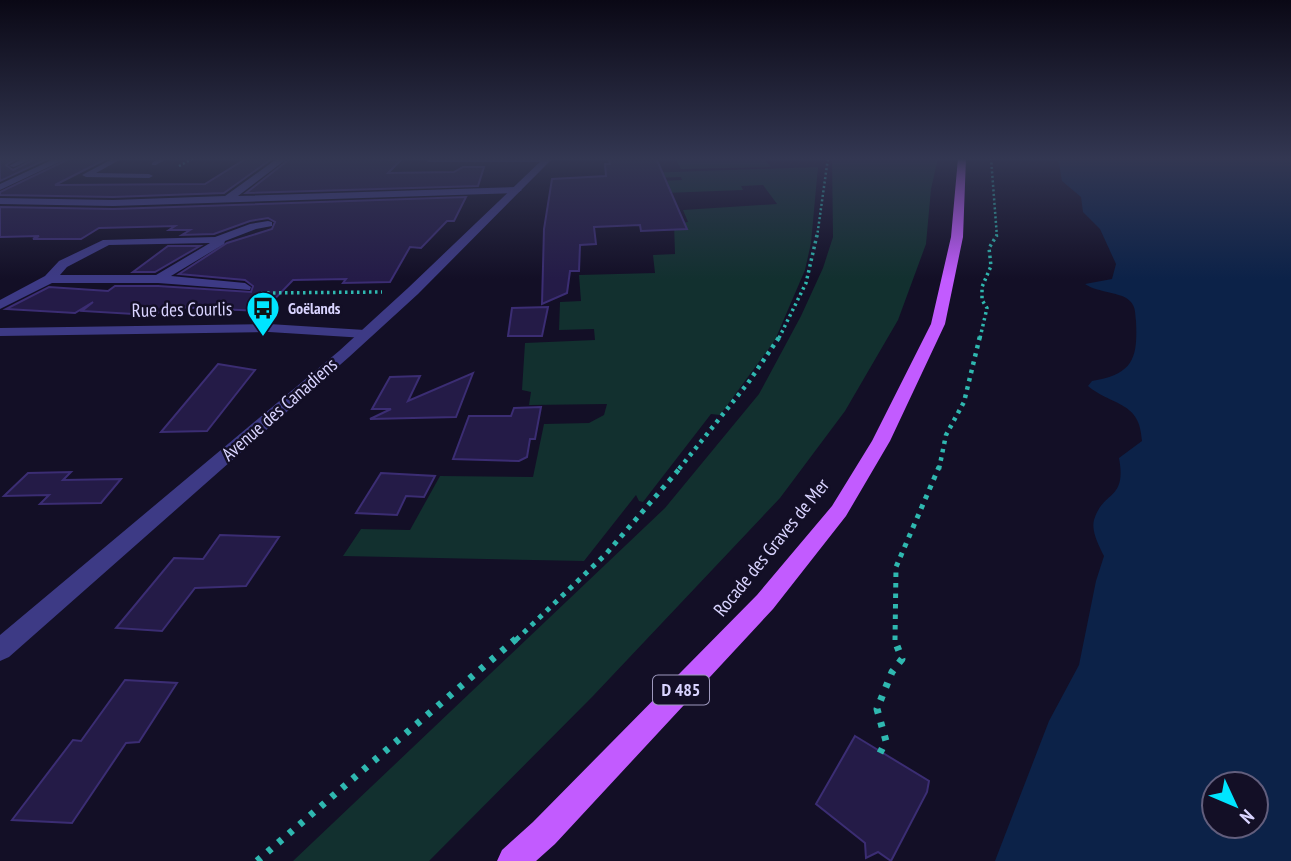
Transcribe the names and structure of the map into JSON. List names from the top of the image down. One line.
{"streets":{"main road":["Rocade des Graves de Mer","D 485"],"street":["Rue des Courlis","Avenue des Canadiens"]},"crossings":[["Rue des Courlis","Avenue des Canadiens"]],"places":{"bus stop":["Goëlands"]},"north":"bottom right"}
